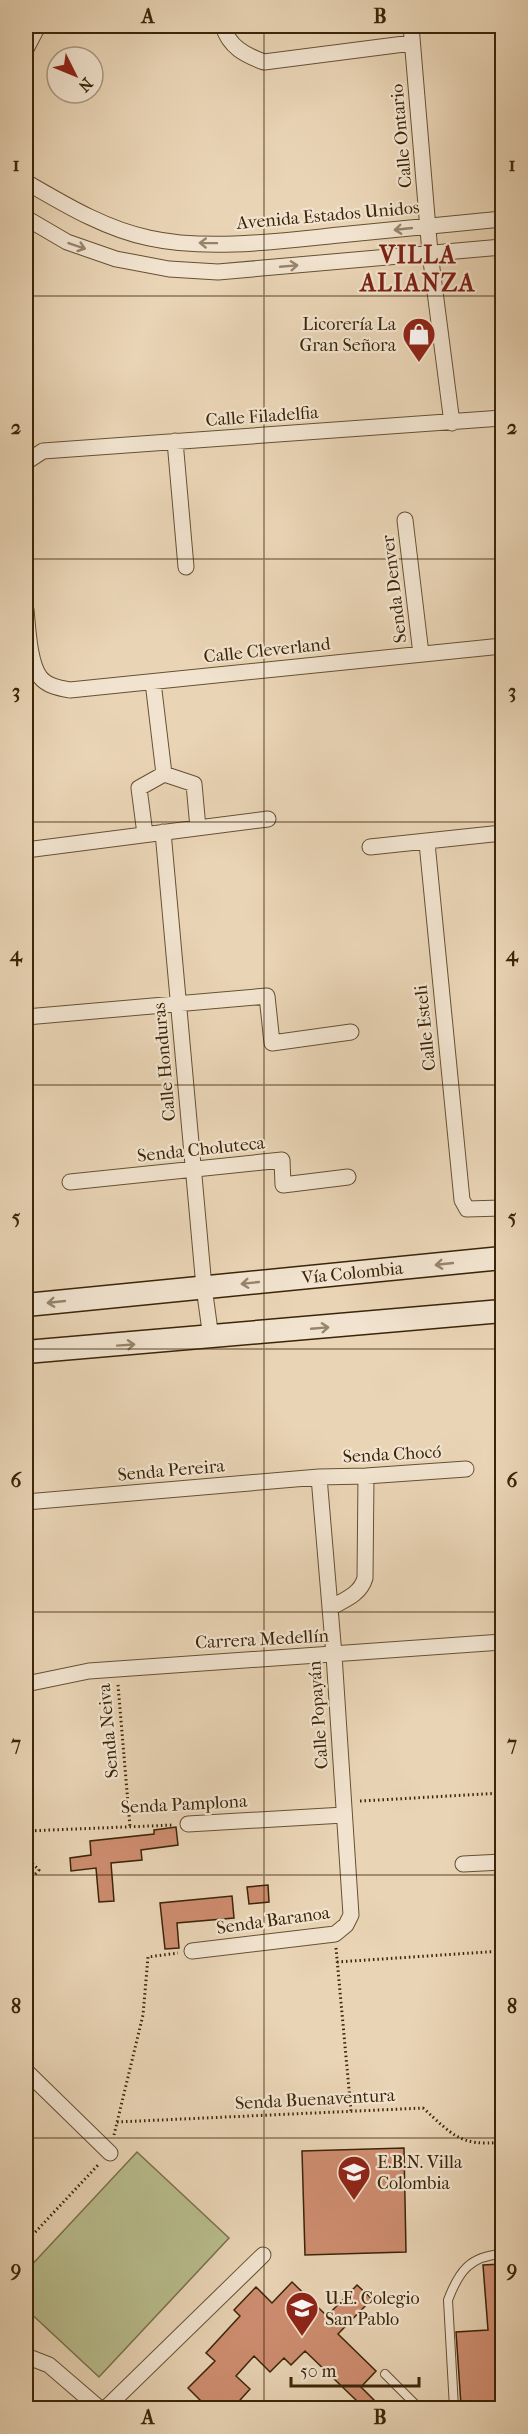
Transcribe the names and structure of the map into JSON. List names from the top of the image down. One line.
{"streets":{"main road":["Vía Colombia"],"street":["Calle Ontario","Avenida Estados Unidos","Calle Filadelfia","Senda Denver","Calle Cleverland","Calle Esteli","Calle Honduras","Senda Choluteca","Senda Chocó","Senda Pereira","Carrera Medellín","Calle Popayán","Senda Pamplona","Senda Baranoa"],"path":["Senda Neiva","Senda Buenaventura"]},"crossings":[["Calle Ontario","Avenida Estados Unidos"],["Calle Ontario","Calle Filadelfia"],["Senda Denver","Calle Cleverland"],["Calle Honduras","Senda Choluteca"],["Calle Honduras","Vía Colombia"],["Senda Chocó","Senda Pereira"],["Senda Chocó","Calle Popayán"],["Senda Pereira","Calle Popayán"],["Carrera Medellín","Calle Popayán"],["Carrera Medellín","Senda Neiva"],["Calle Popayán","Senda Pamplona"],["Calle Popayán","Senda Baranoa"],["Senda Neiva","Senda Pamplona"]],"districts":["VILLA ALIANZA"],"places":{"shop":["Licorería La Gran Señora"],"school or university":["E.B.N. Villa Colombia","U.E. Colegio San Pablo"]},"scale_bar":"50 m","north":"bottom right","grid":{"columns":["A","B"],"rows":["1","2","3","4","5","6","7","8","9"]}}
